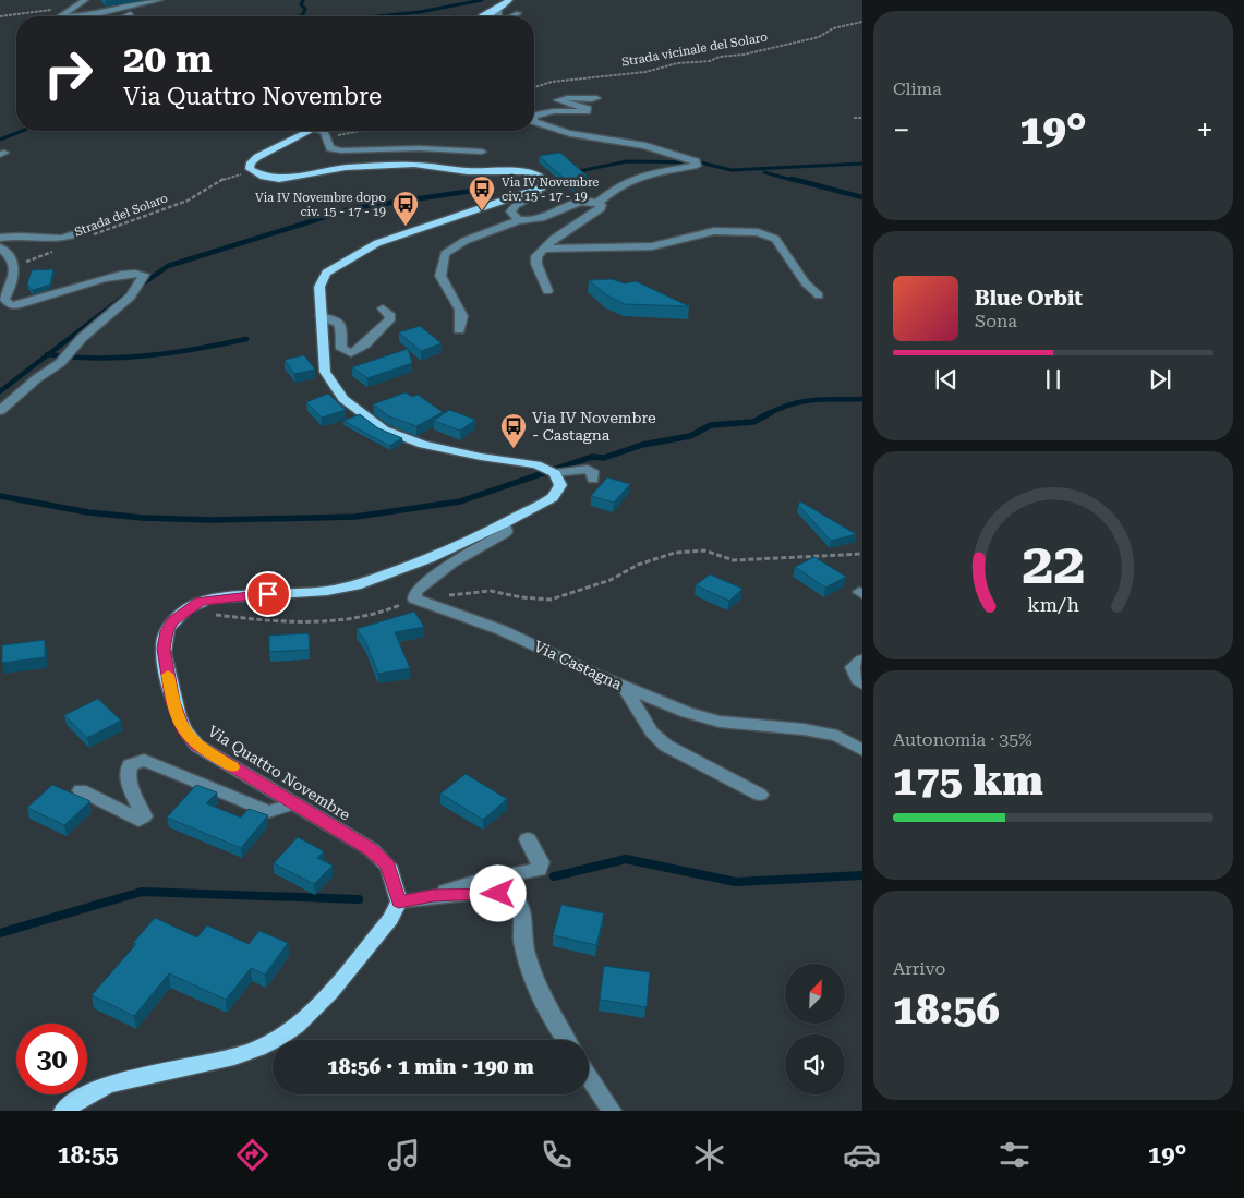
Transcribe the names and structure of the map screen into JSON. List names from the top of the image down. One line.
{"streets":{"main road":["Via Quattro Novembre"],"street":["Via Castagna"],"path":["Strada vicinale del Solaro","Strada del Solaro"]},"places":{"bus stop":["Via IV Novembre civ. 15 - 17 - 19","Via IV Novembre dopo civ. 15 - 17 - 19","Via IV Novembre - Castagna"]},"north":"top right","page":{"tile":["Clima",["Autonomia · 35%","175 km"],["Arrivo","18:56"]],"turn":["20 m","Via Quattro Novembre"],"heat":["−","19°","+"],"song":["Blue Orbit","Sona"],"limit":"30","trip":"18:56 · 1 min · 190 m","tabs":["18:55","19°"],"gauge":["22","km/h"]}}
